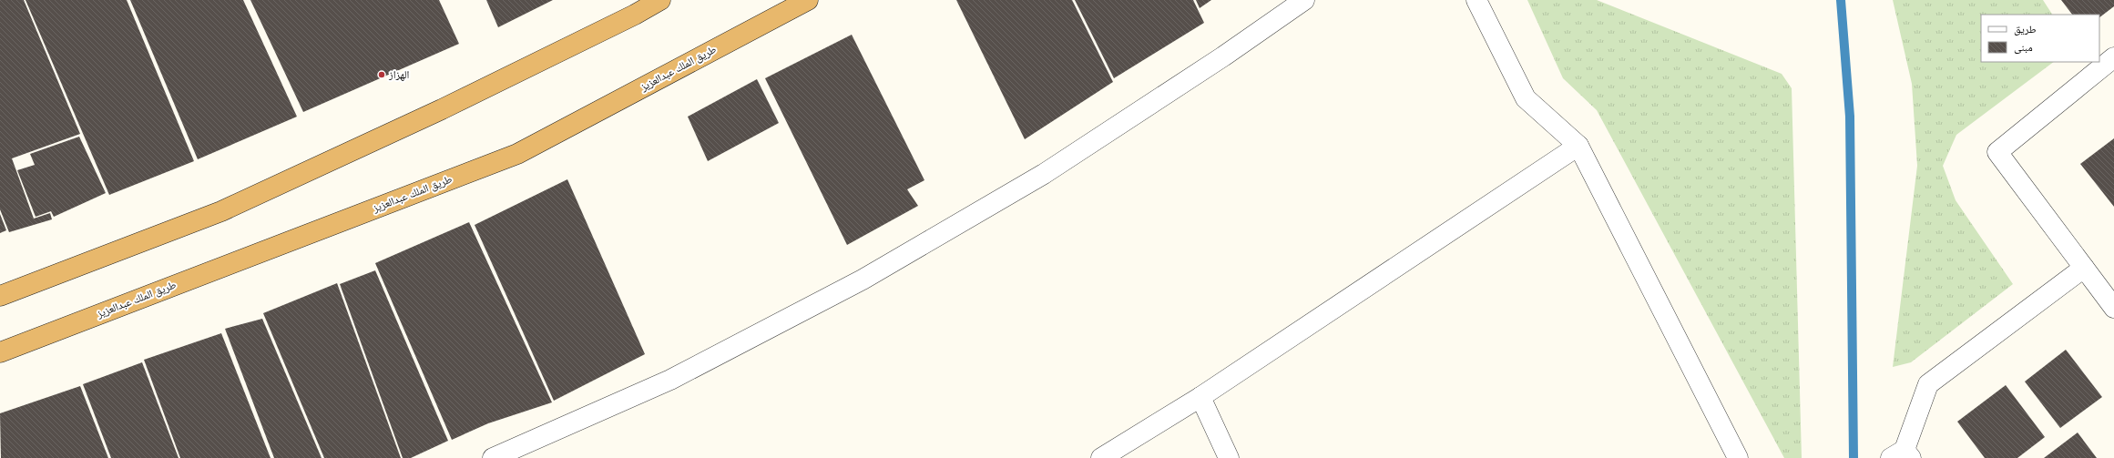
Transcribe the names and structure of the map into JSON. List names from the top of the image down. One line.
{"streets":{"highway":["طريق الملك عبدالعزيز"]},"places":["الهزاز"],"legend":["طريق","مبنى"]}
